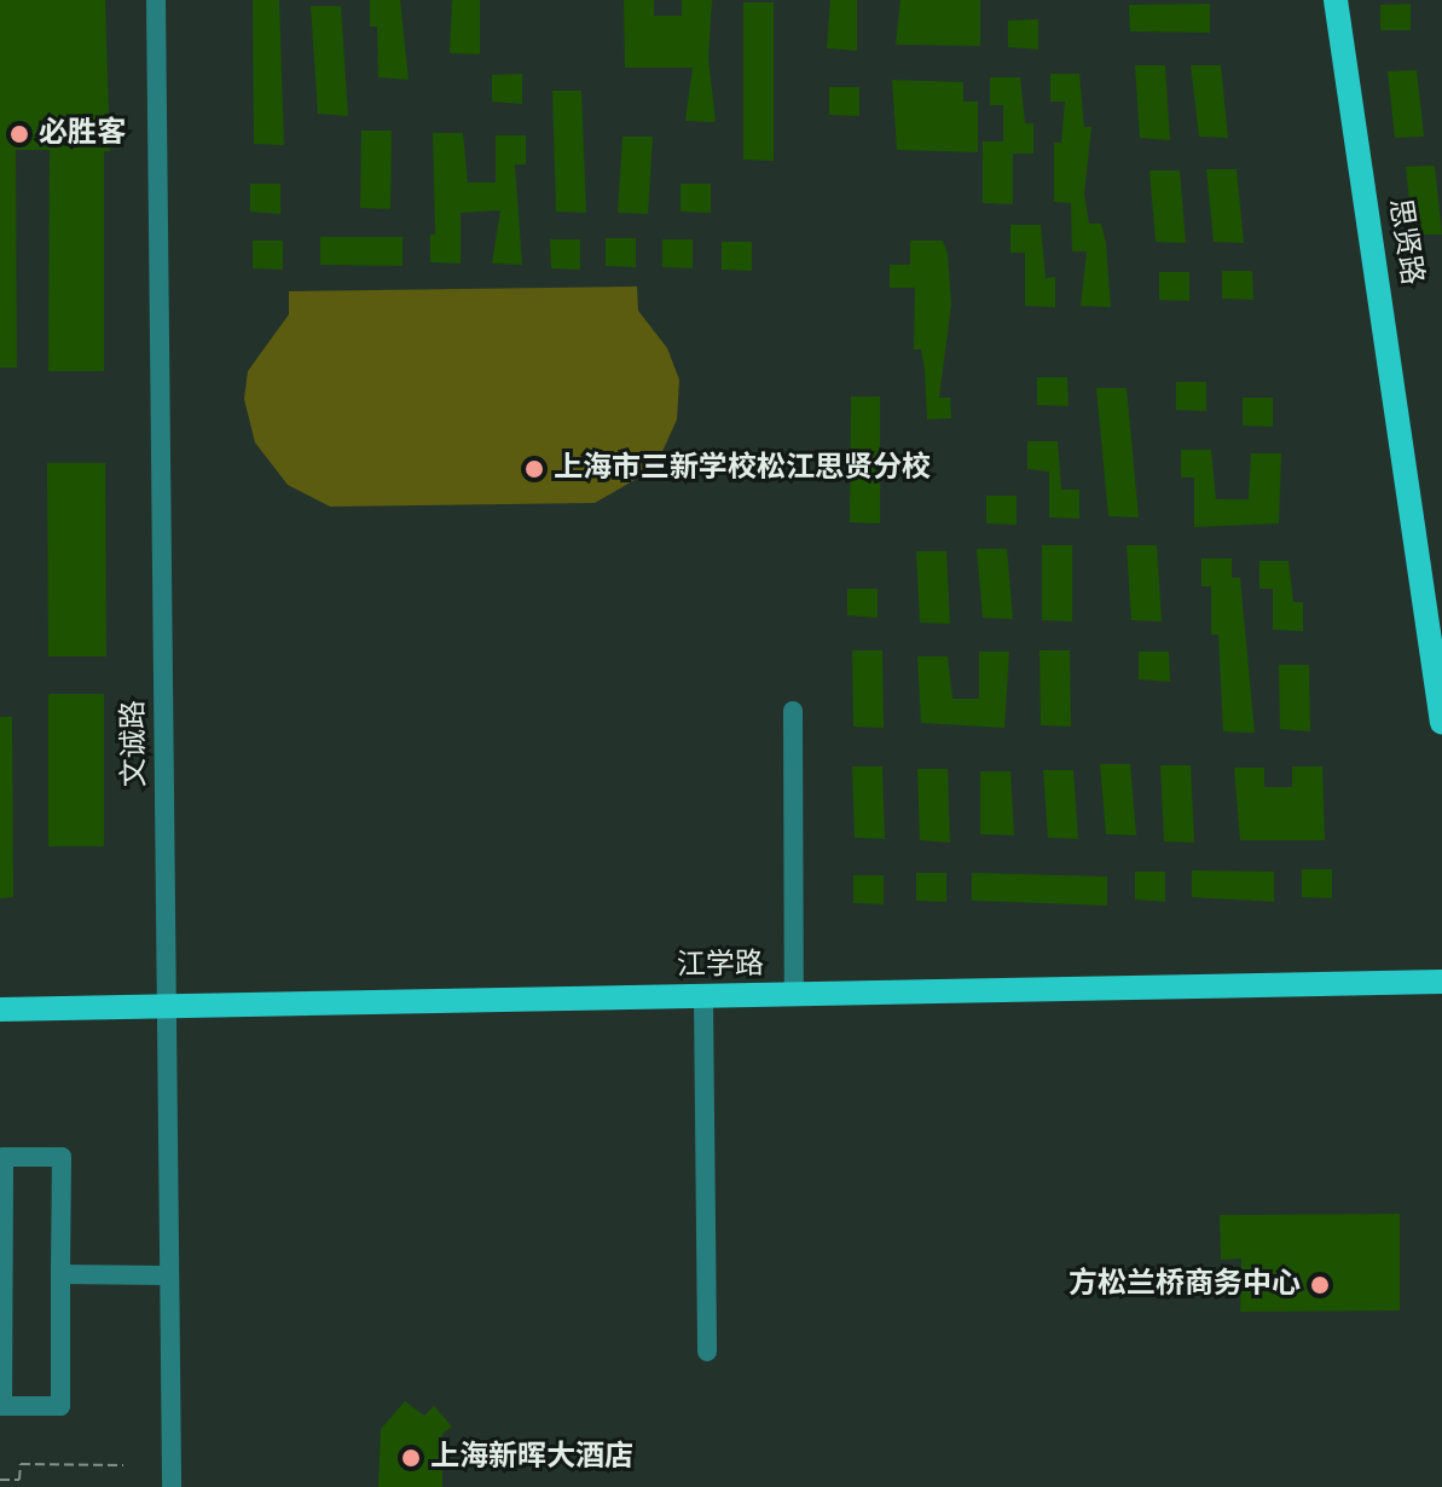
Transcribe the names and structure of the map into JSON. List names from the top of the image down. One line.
{"streets":{"main road":["思贤路","江学路"],"street":["文诚路"]},"crossings":[["文诚路","江学路"]],"places":["必胜客","上海市三新学校松江思贤分校","方松兰桥商务中心","上海新晖大酒店"]}
